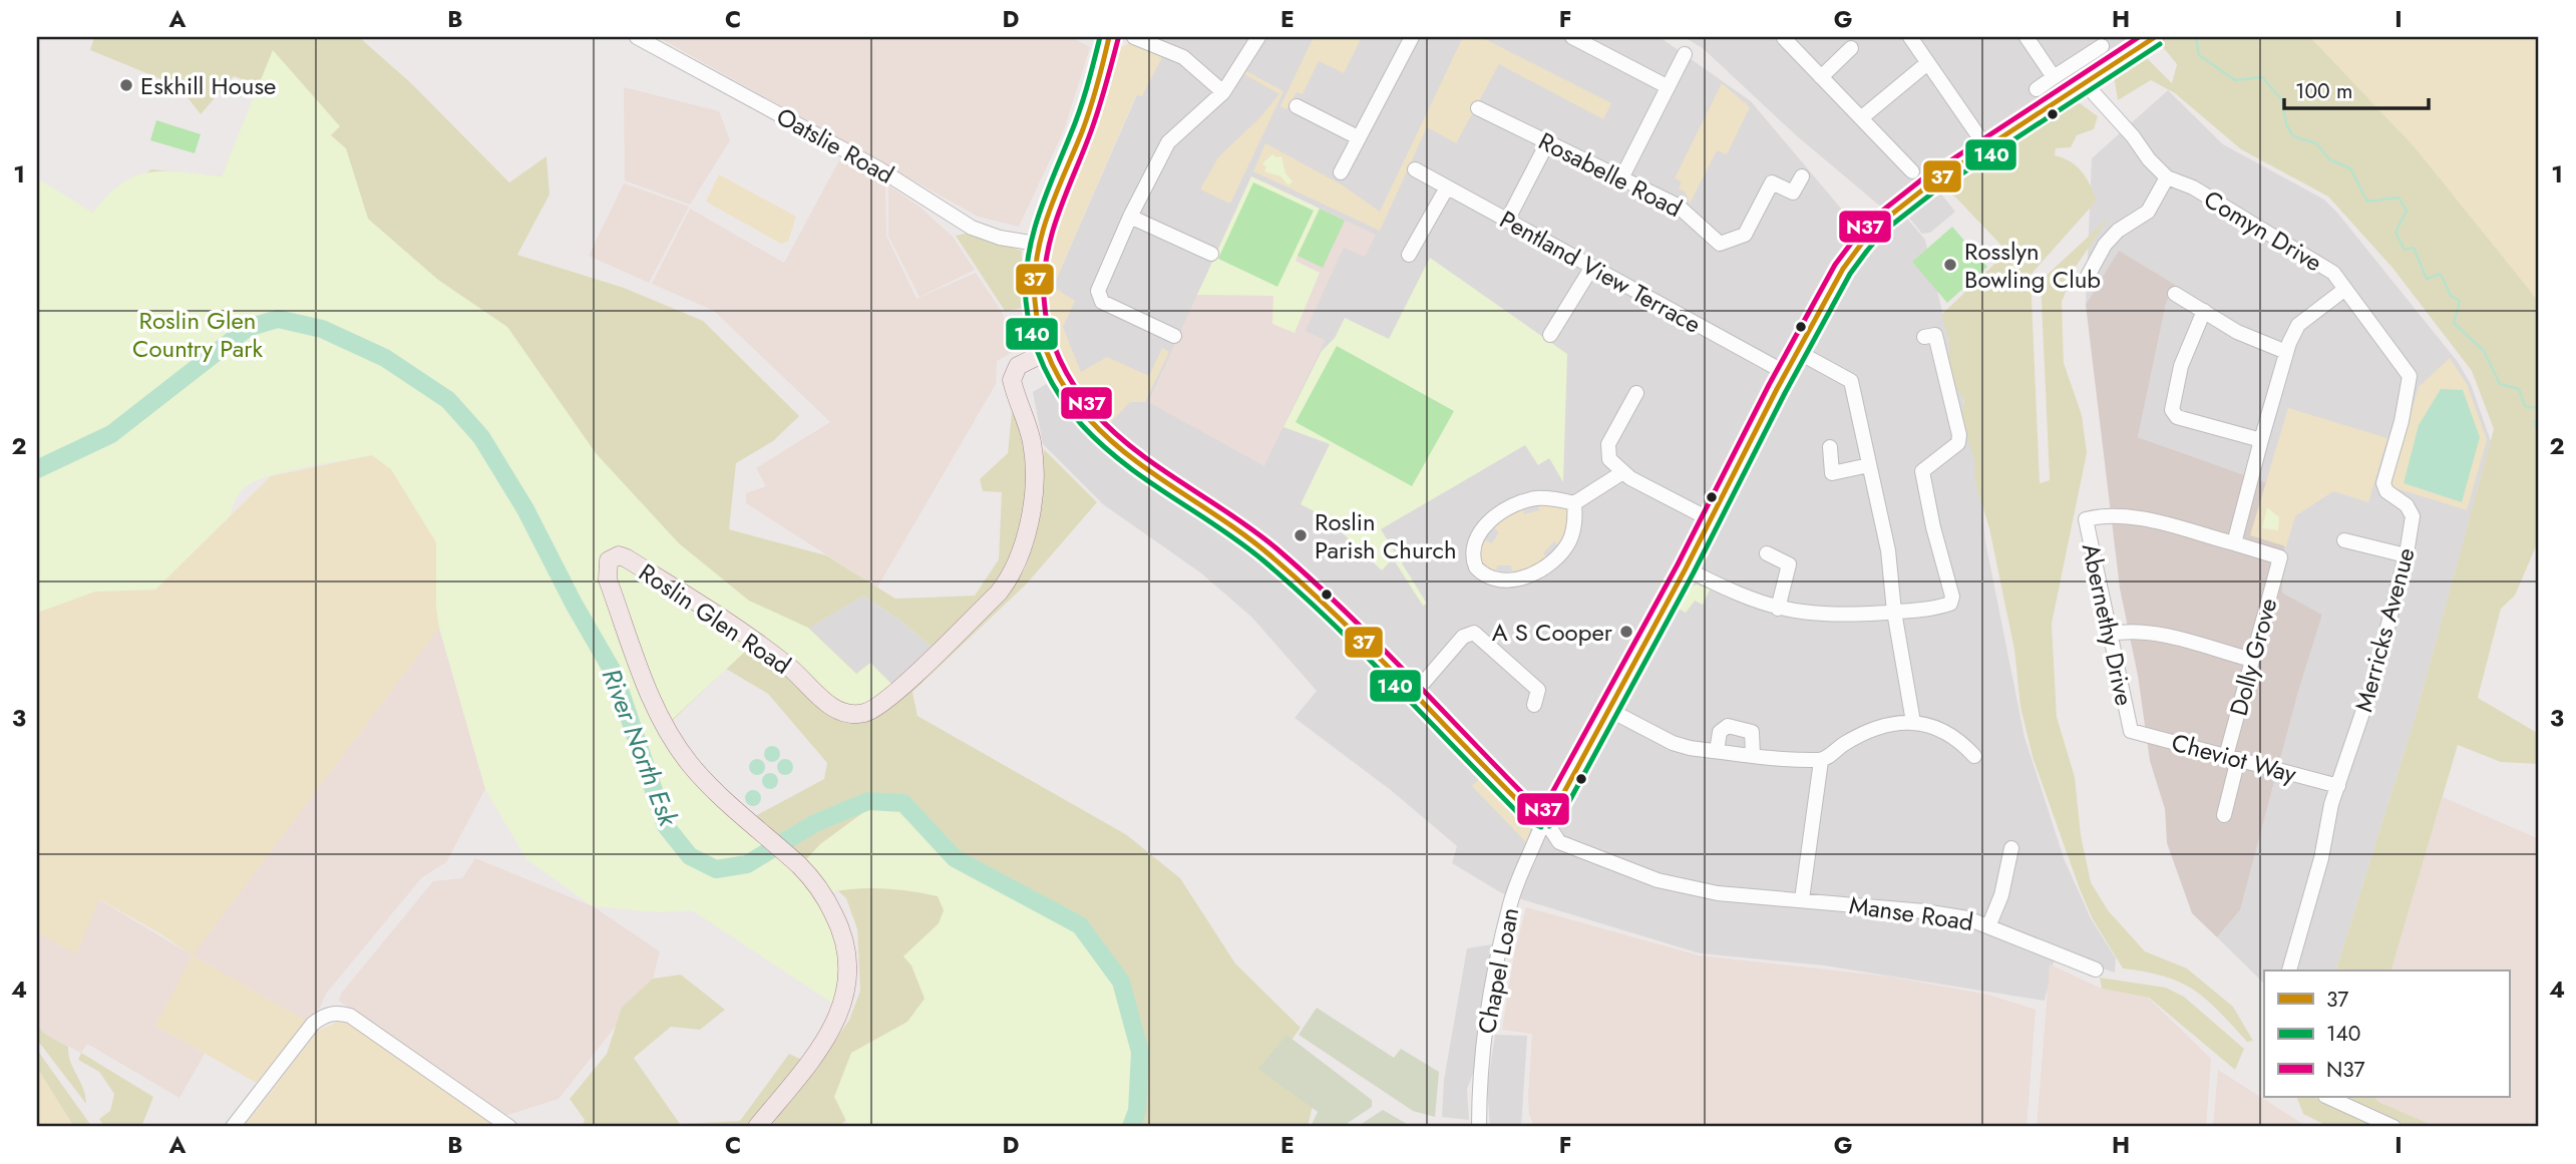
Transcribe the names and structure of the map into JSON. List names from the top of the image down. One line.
{"streets":{"main road":["Roslin Glen Road"],"street":["Oatslie Road","Rosabelle Road","Comyn Drive","Pentland View Terrace","Abernethy Drive","Merricks Avenue","Dolly Grove","Cheviot Way","Manse Road","Chapel Loan"]},"crossings":[["Comyn Drive","Merricks Avenue"],["Abernethy Drive","Dolly Grove"],["Abernethy Drive","Cheviot Way"],["Merricks Avenue","Cheviot Way"],["Dolly Grove","Cheviot Way"],["Manse Road","Chapel Loan"]],"water":["River North Esk"],"parks":["Roslin Glen Country Park"],"places":["Eskhill House","Rosslyn Bowling Club","Roslin Parish Church","A S Cooper"],"lines":["transit line 37","transit line 140","transit line N37"],"legend":["37","140","N37"],"scale_bar":"100 m","grid":{"columns":["A","B","C","D","E","F","G","H","I"],"rows":["1","2","3","4"]}}
